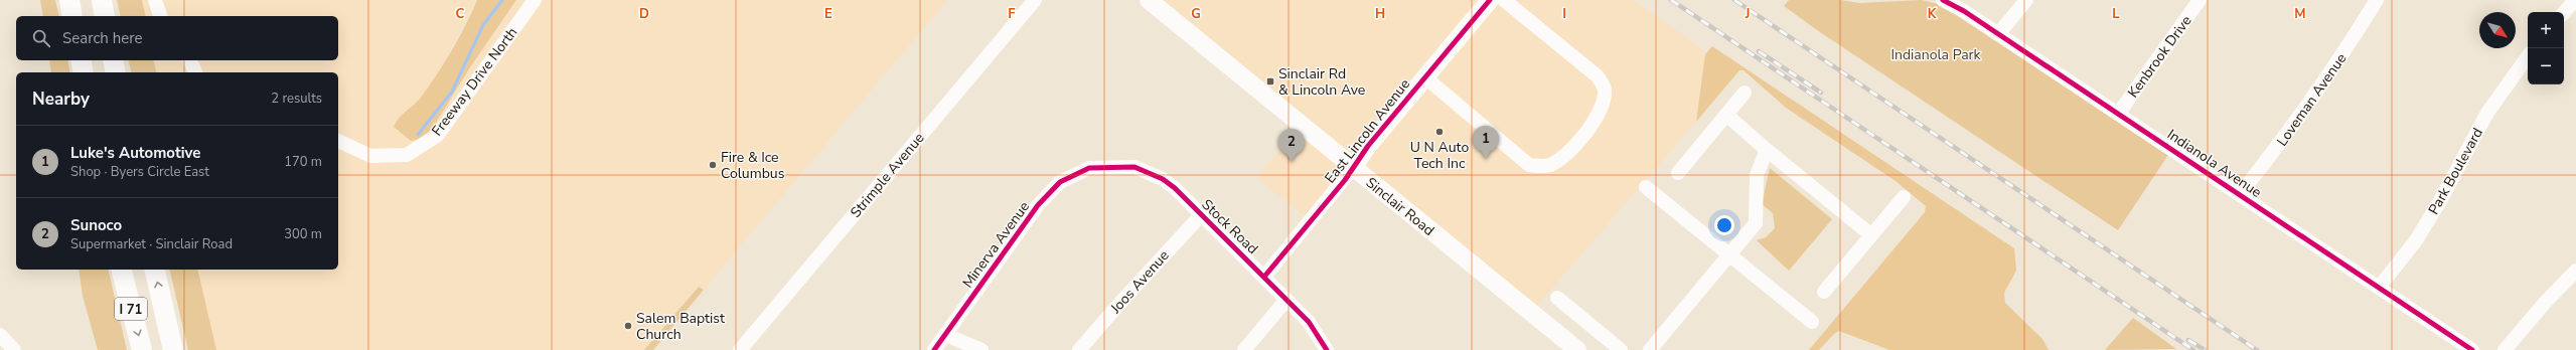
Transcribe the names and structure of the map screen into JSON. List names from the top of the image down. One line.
{"streets":{"highway":["I 71"],"main road":["East Lincoln Avenue","Sinclair Road"],"street":["Kenbrook Drive","Freeway Drive North","Loveman Avenue","Indianola Avenue","Park Boulevard","Strimple Avenue","Stock Road","Minerva Avenue","Joos Avenue"]},"crossings":[["Kenbrook Drive","Indianola Avenue"],["Loveman Avenue","Indianola Avenue"],["East Lincoln Avenue","Sinclair Road"],["East Lincoln Avenue","Stock Road"],["Indianola Avenue","Park Boulevard"],["Stock Road","Minerva Avenue"],["Stock Road","Joos Avenue"]],"parks":["Indianola Park"],"places":{"transit":["Sinclair Rd & Lincoln Ave"],"other":["U N Auto Tech Inc","Fire & Ice Columbus","Salem Baptist Church"]},"north":"bottom right","page":{"map_buttons":["+","−"],"search":"Search here","heading":["Nearby","2 results"],"list":[{"mark":"1","name":"Luke's Automotive","note":"Shop · Byers Circle East","value":"170 m"},{"mark":"2","name":"Sunoco","note":"Supermarket · Sinclair Road","value":"300 m"}],"pins":["1","2"]},"grid":{"columns":["C","D","E","F","G","H","I","J","K","L","M"]}}
